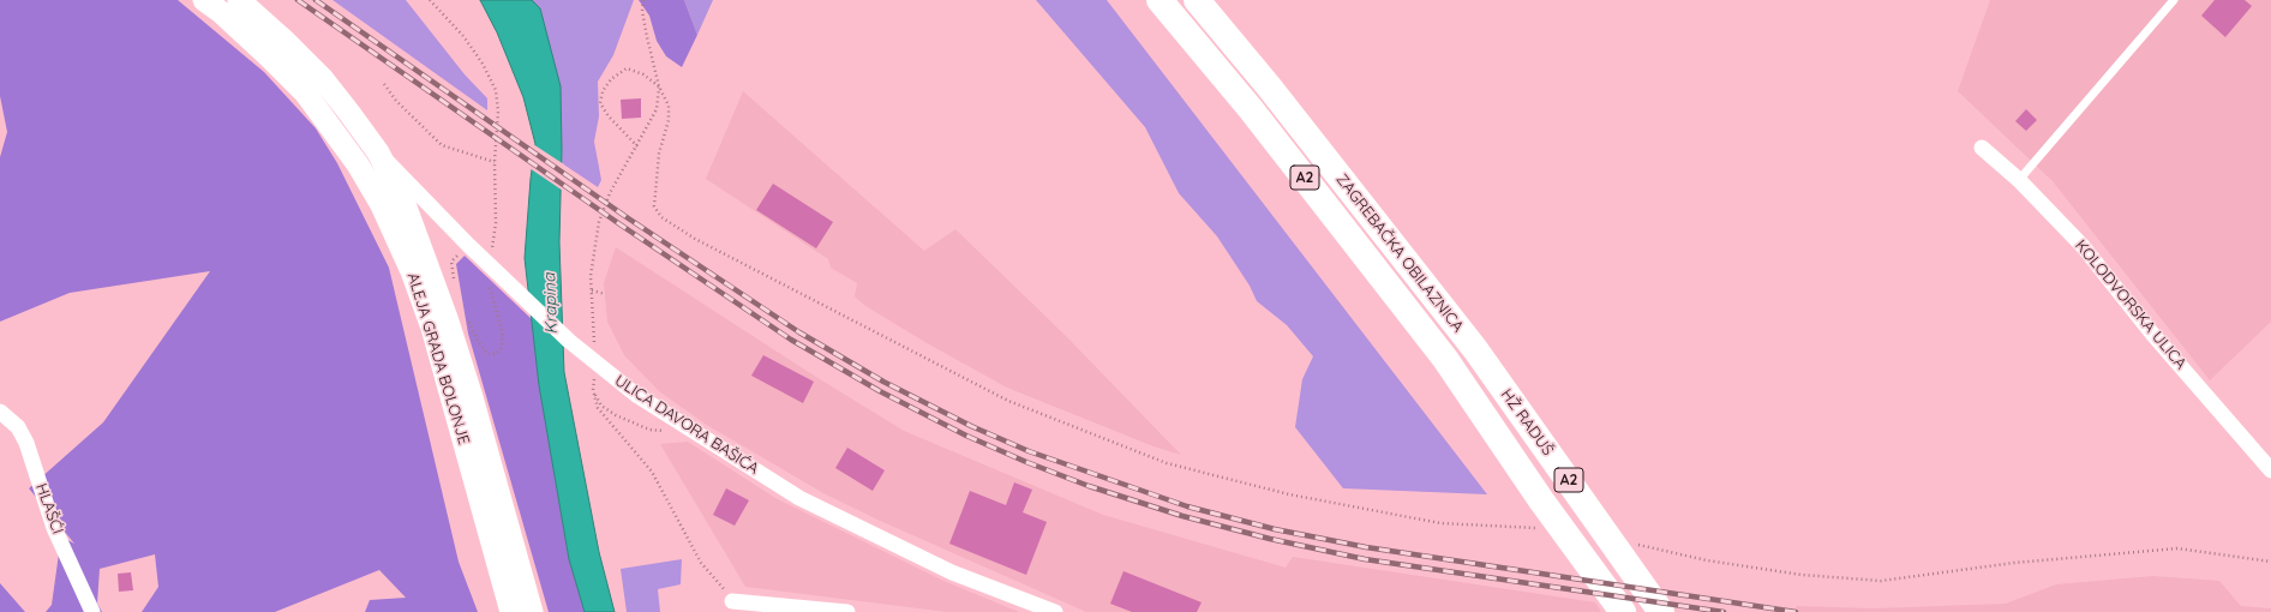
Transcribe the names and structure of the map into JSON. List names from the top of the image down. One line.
{"streets":{"highway":["A2","ZAGREBAČKA OBILAZNICA","HŽ RADUŠ"],"main road":["ALEJA GRADA BOLONJE"],"street":["KOLODVORSKA ULICA","ULICA DAVORA BAŠIĆA","HLAŠĆI"]},"crossings":[["ZAGREBAČKA OBILAZNICA","HŽ RADUŠ"],["ALEJA GRADA BOLONJE","ULICA DAVORA BAŠIĆA"]],"water":["Krapina"]}
